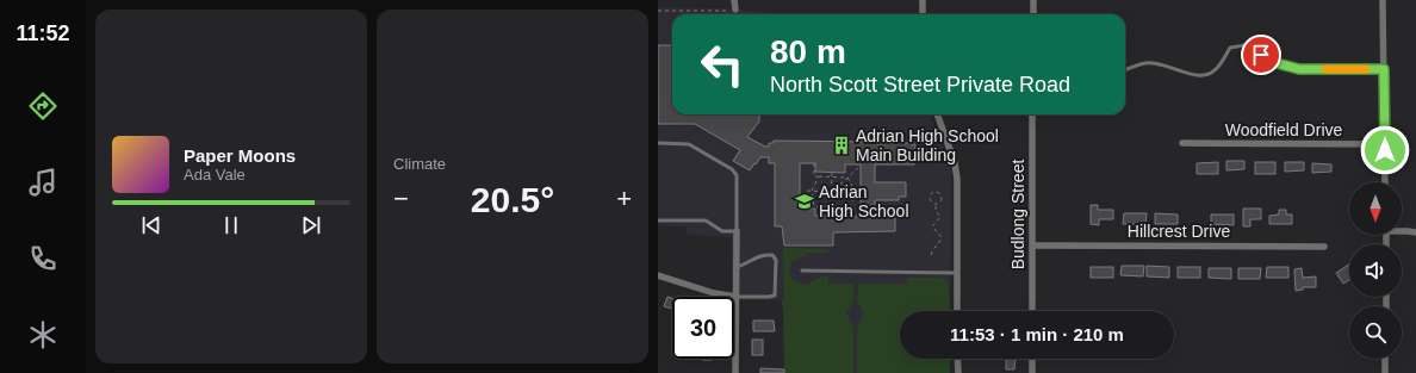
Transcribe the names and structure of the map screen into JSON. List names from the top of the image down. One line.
{"streets":{"street":["Woodfield Drive","Budlong Street","Hillcrest Drive"]},"crossings":[["Budlong Street","Hillcrest Drive"]],"places":{"building":["Adrian High School Main Building"],"school or university":["Adrian High School"]},"north":"bottom","page":{"tabs":"11:52","tile":"Climate","turn":["80 m","North Scott Street Private Road"],"song":["Paper Moons","Ada Vale"],"heat":["−","20.5°","+"],"limit":"30","trip":"11:53 · 1 min · 210 m"}}
